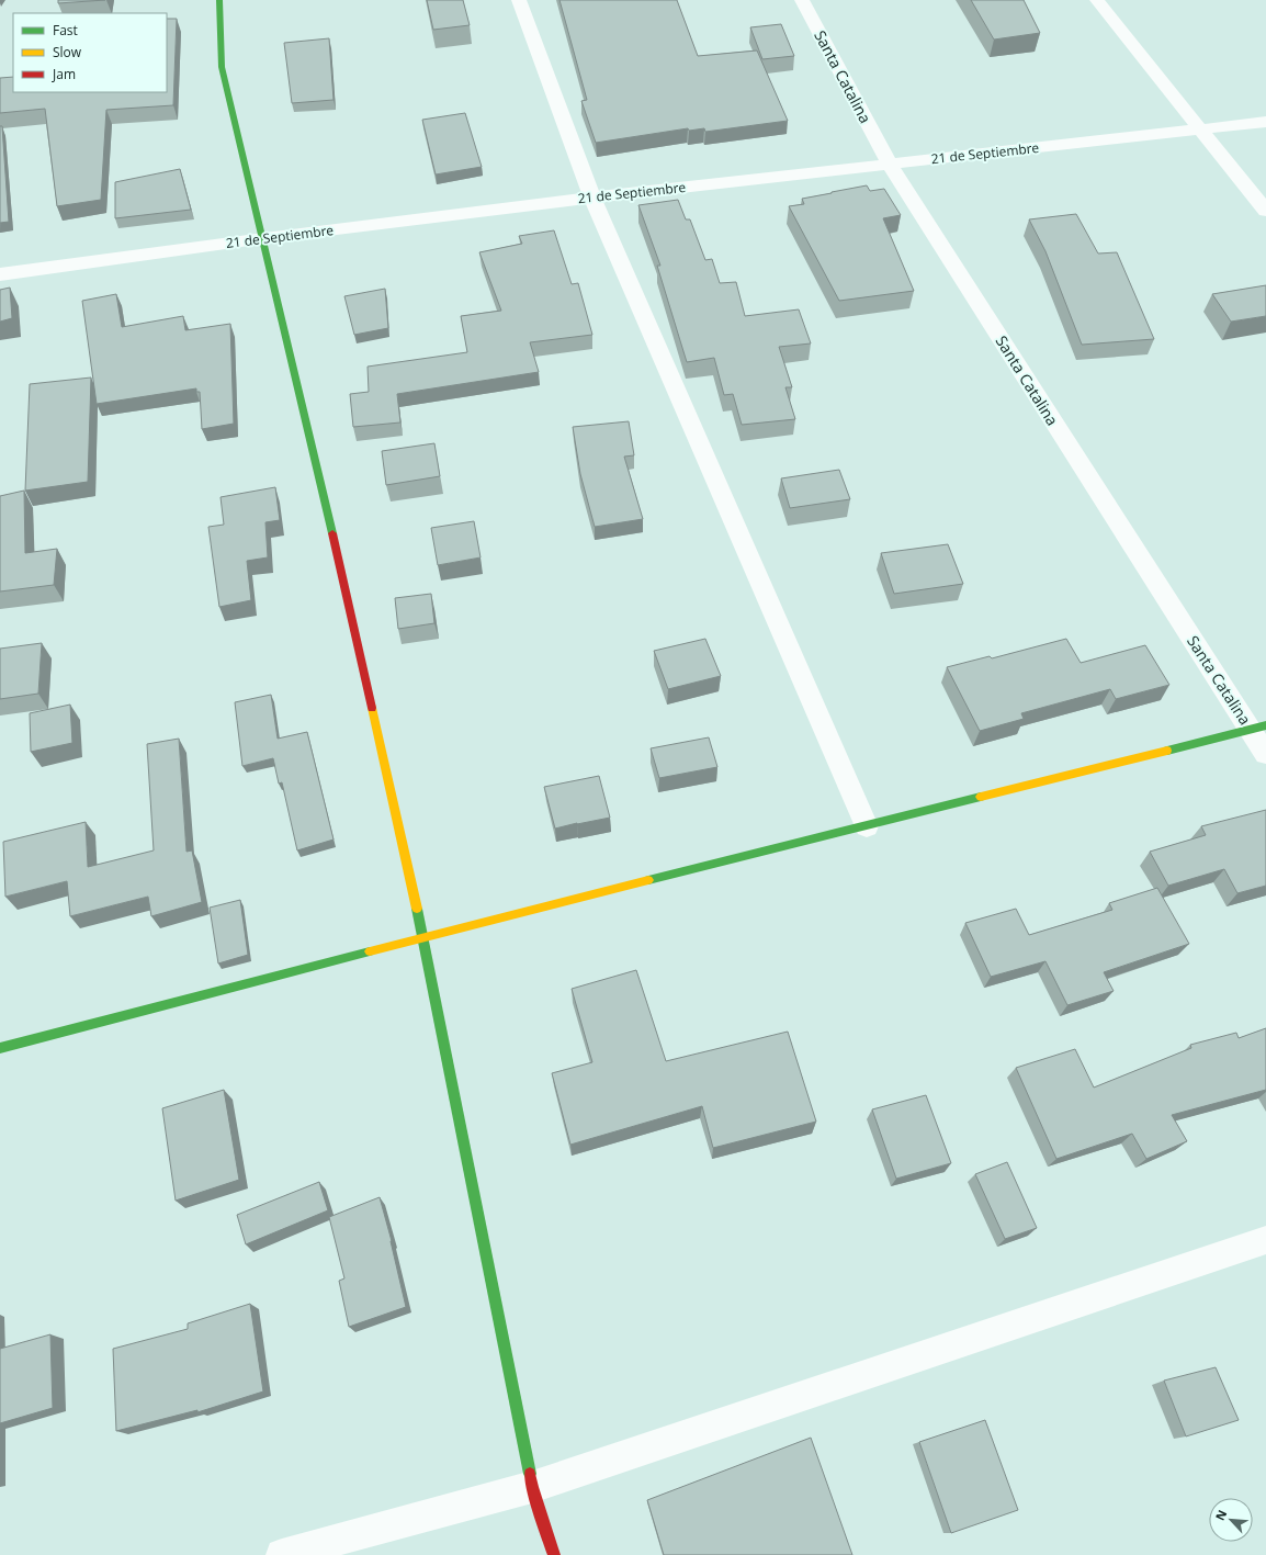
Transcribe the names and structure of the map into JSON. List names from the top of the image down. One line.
{"streets":{"street":["Santa Catalina","21 de Septiembre"]},"crossings":[["Santa Catalina","21 de Septiembre"]],"legend":["Fast","Slow","Jam"],"north":"top left"}
